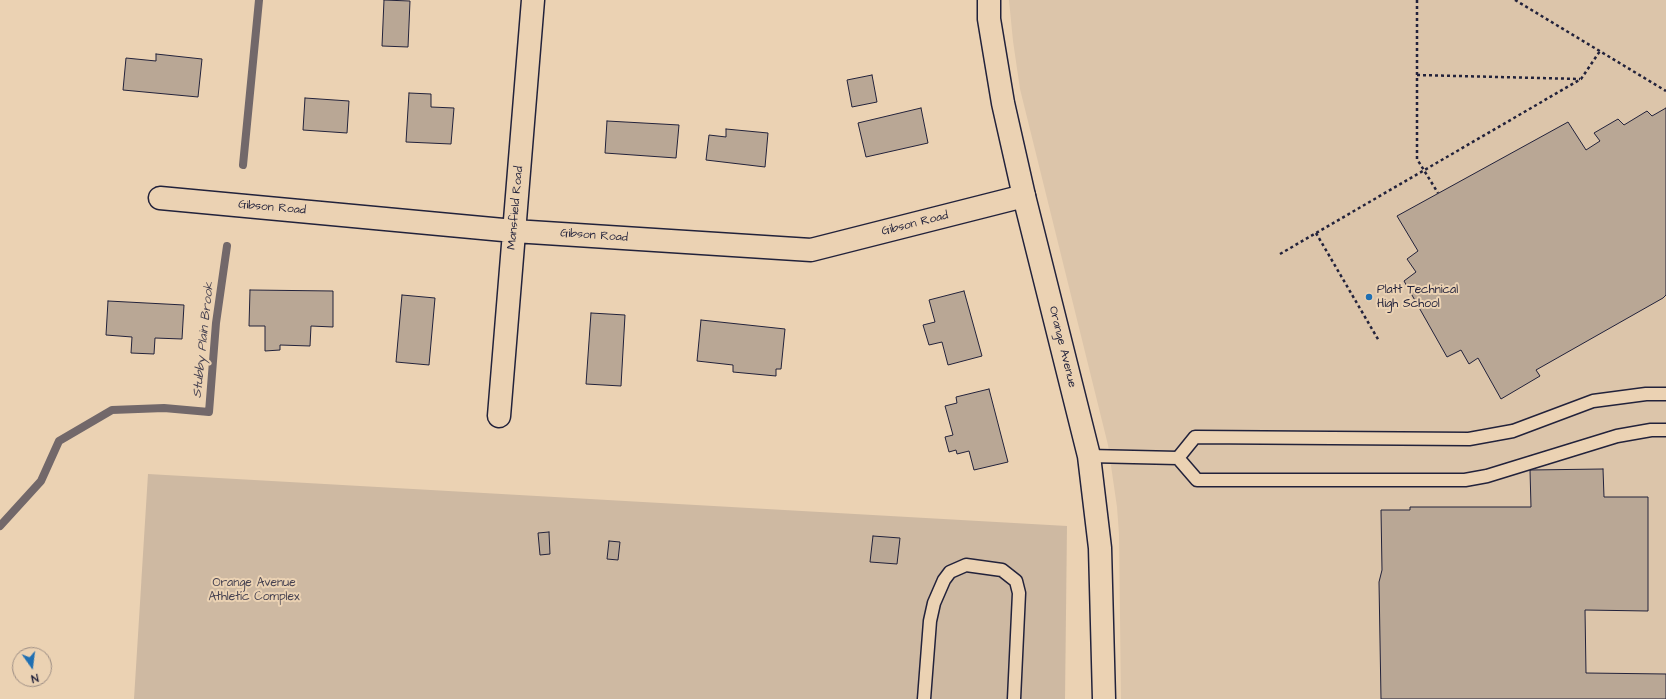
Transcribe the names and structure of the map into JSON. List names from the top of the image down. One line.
{"streets":{"street":["Gibson Road","Mansfield Road","Orange Avenue"]},"crossings":[["Gibson Road","Mansfield Road"],["Gibson Road","Orange Avenue"]],"water":["Stubby Plain Brook"],"parks":["Orange Avenue Athletic Complex"],"places":["Platt Technical High School"],"north":"bottom"}
